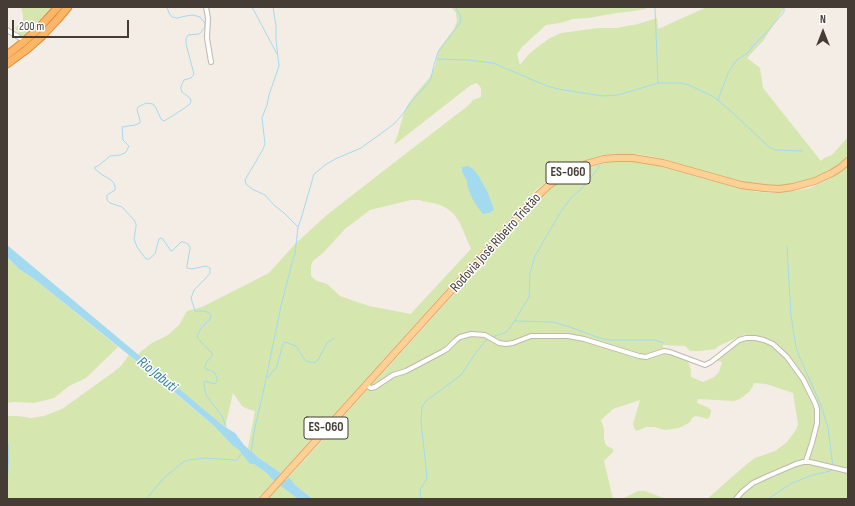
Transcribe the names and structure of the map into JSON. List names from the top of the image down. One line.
{"streets":{"main road":["ES-060","Rodovia José Ribeiro Tristão"]},"water":["Rio Jabuti"],"scale_bar":"200 m","north":"top"}
